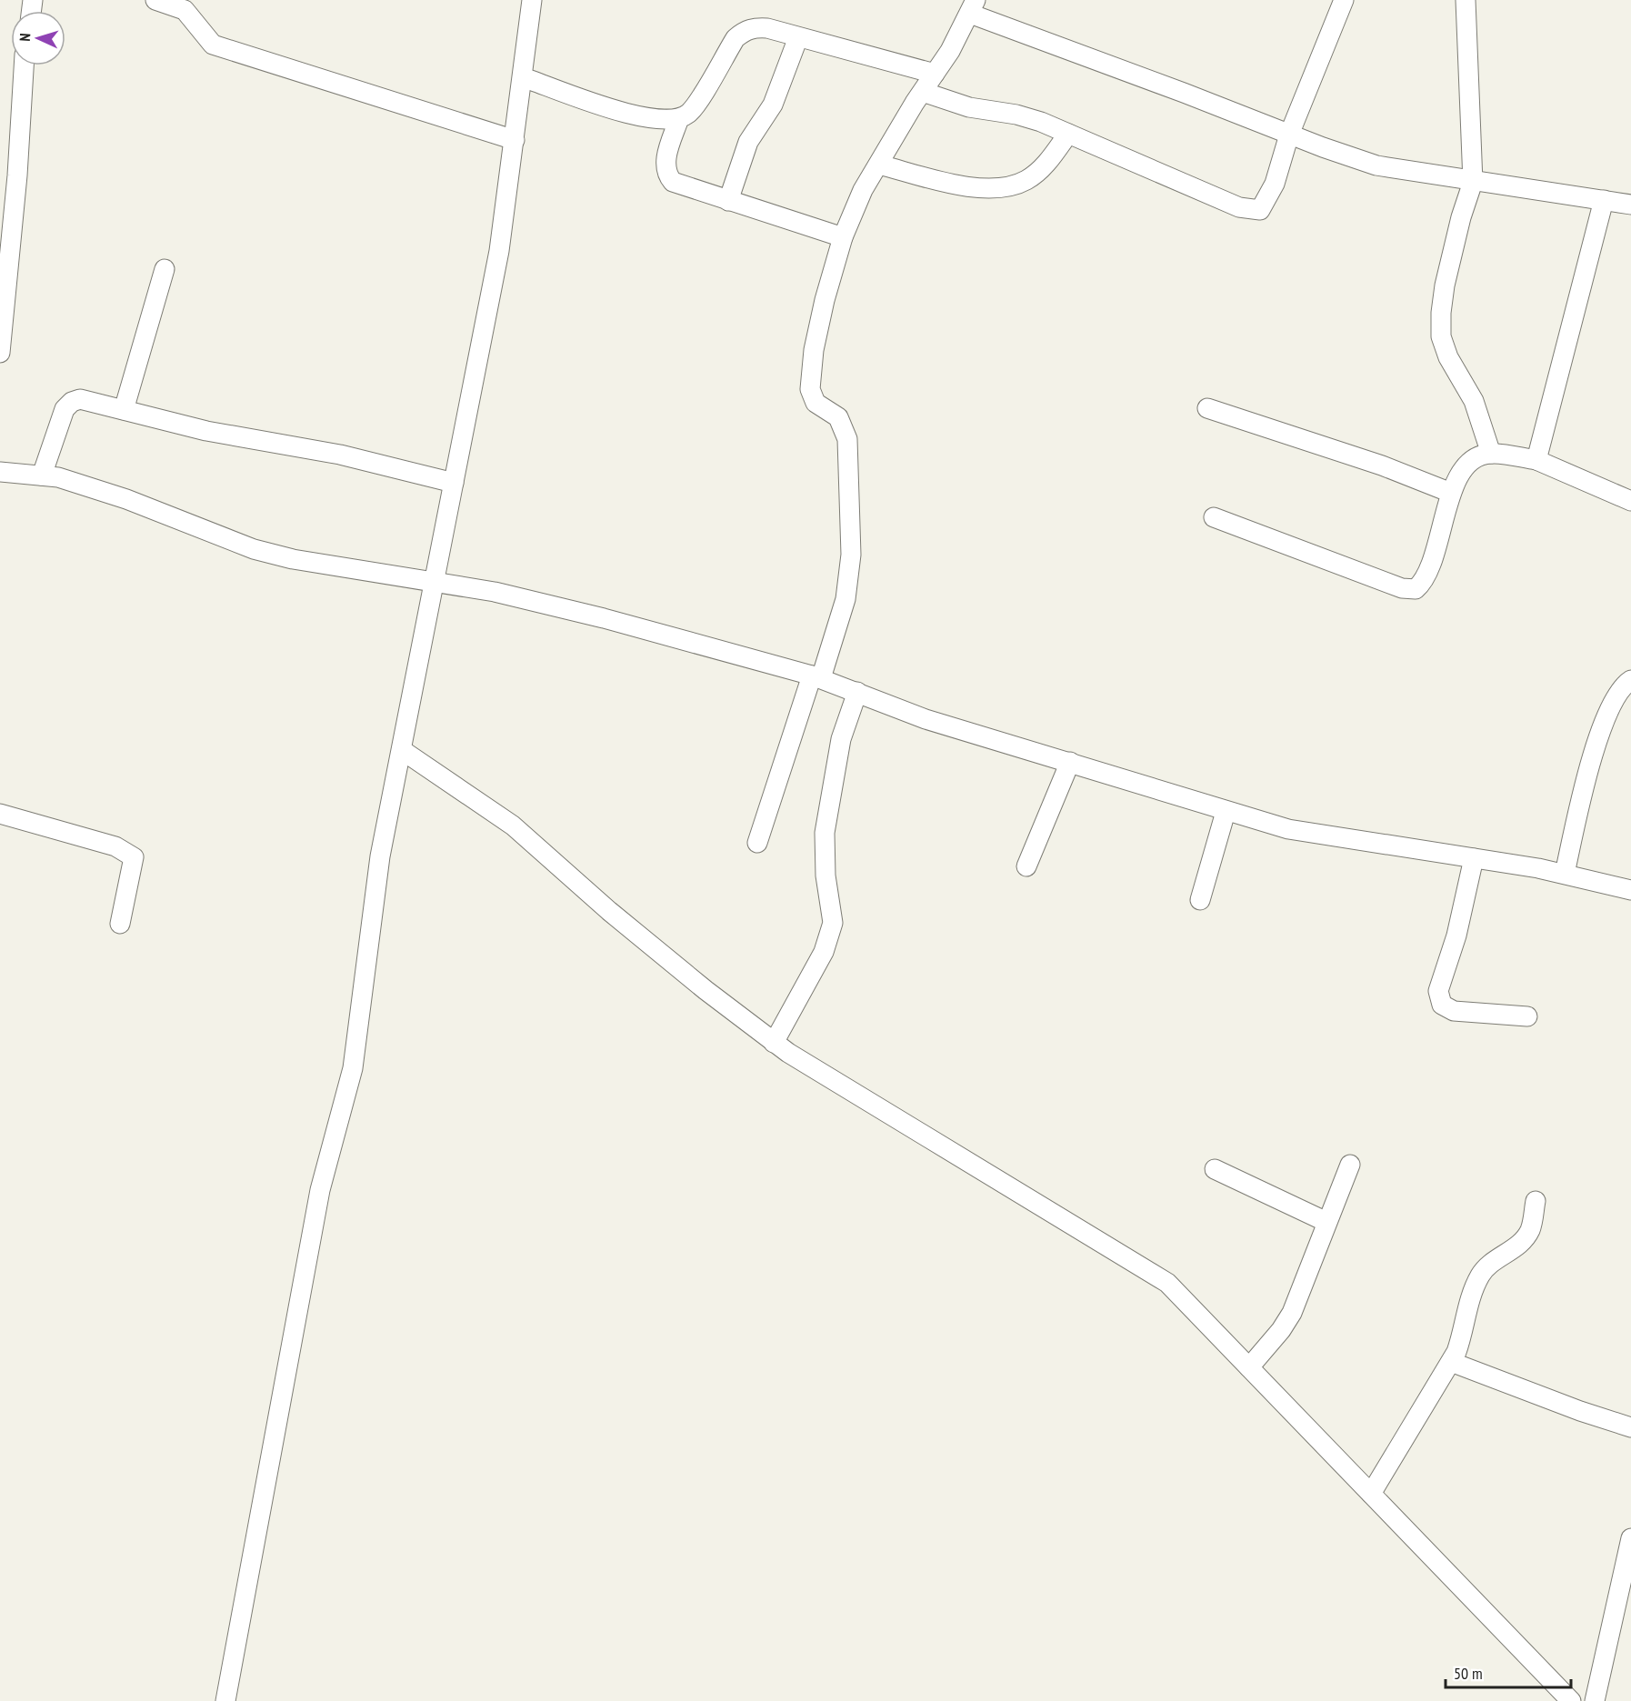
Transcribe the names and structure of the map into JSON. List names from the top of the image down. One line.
{"scale_bar":"50 m","north":"left"}
